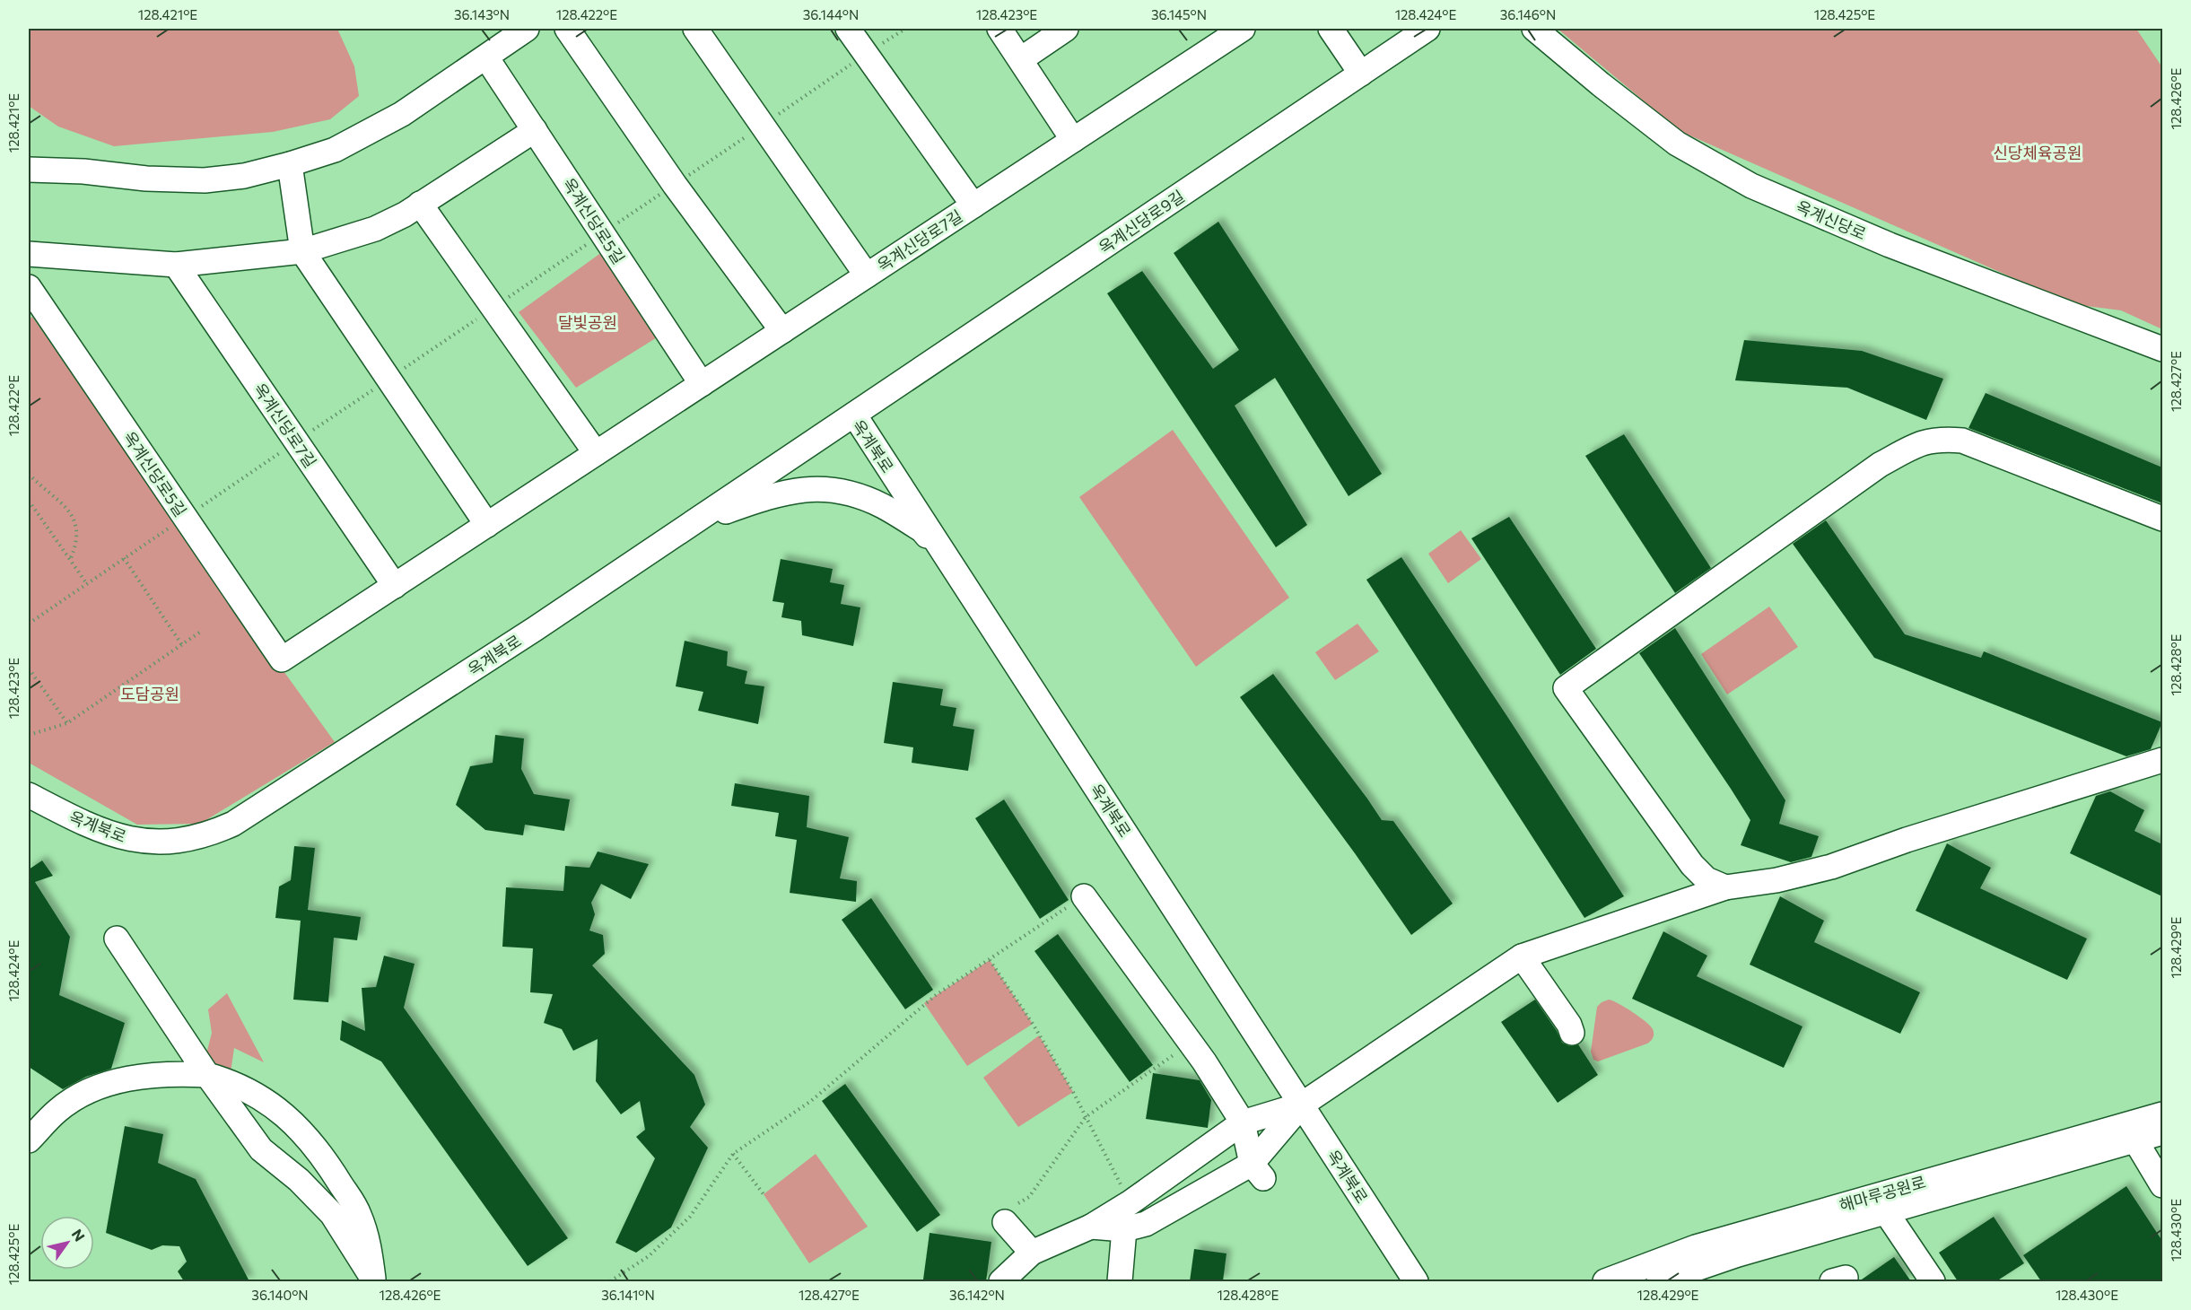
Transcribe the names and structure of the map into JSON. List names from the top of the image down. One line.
{"streets":{"street":["옥계신당로","옥계신당로5길","옥계신당로9길","옥계신당로7길","옥계북로","해마루공원로"]},"crossings":[["옥계신당로5길","옥계신당로7길"],["옥계신당로9길","옥계북로"]],"parks":["신당체육공원","달빛공원","도담공원"],"north":"top right","coordinates":["128.421°E","36.143°N","128.422°E","36.144°N","128.423°E","36.145°N","128.424°E","36.146°N","128.425°E","128.426°E","128.427°E","128.428°E","128.429°E","128.430°E","36.140°N","36.141°N","36.142°N"]}
